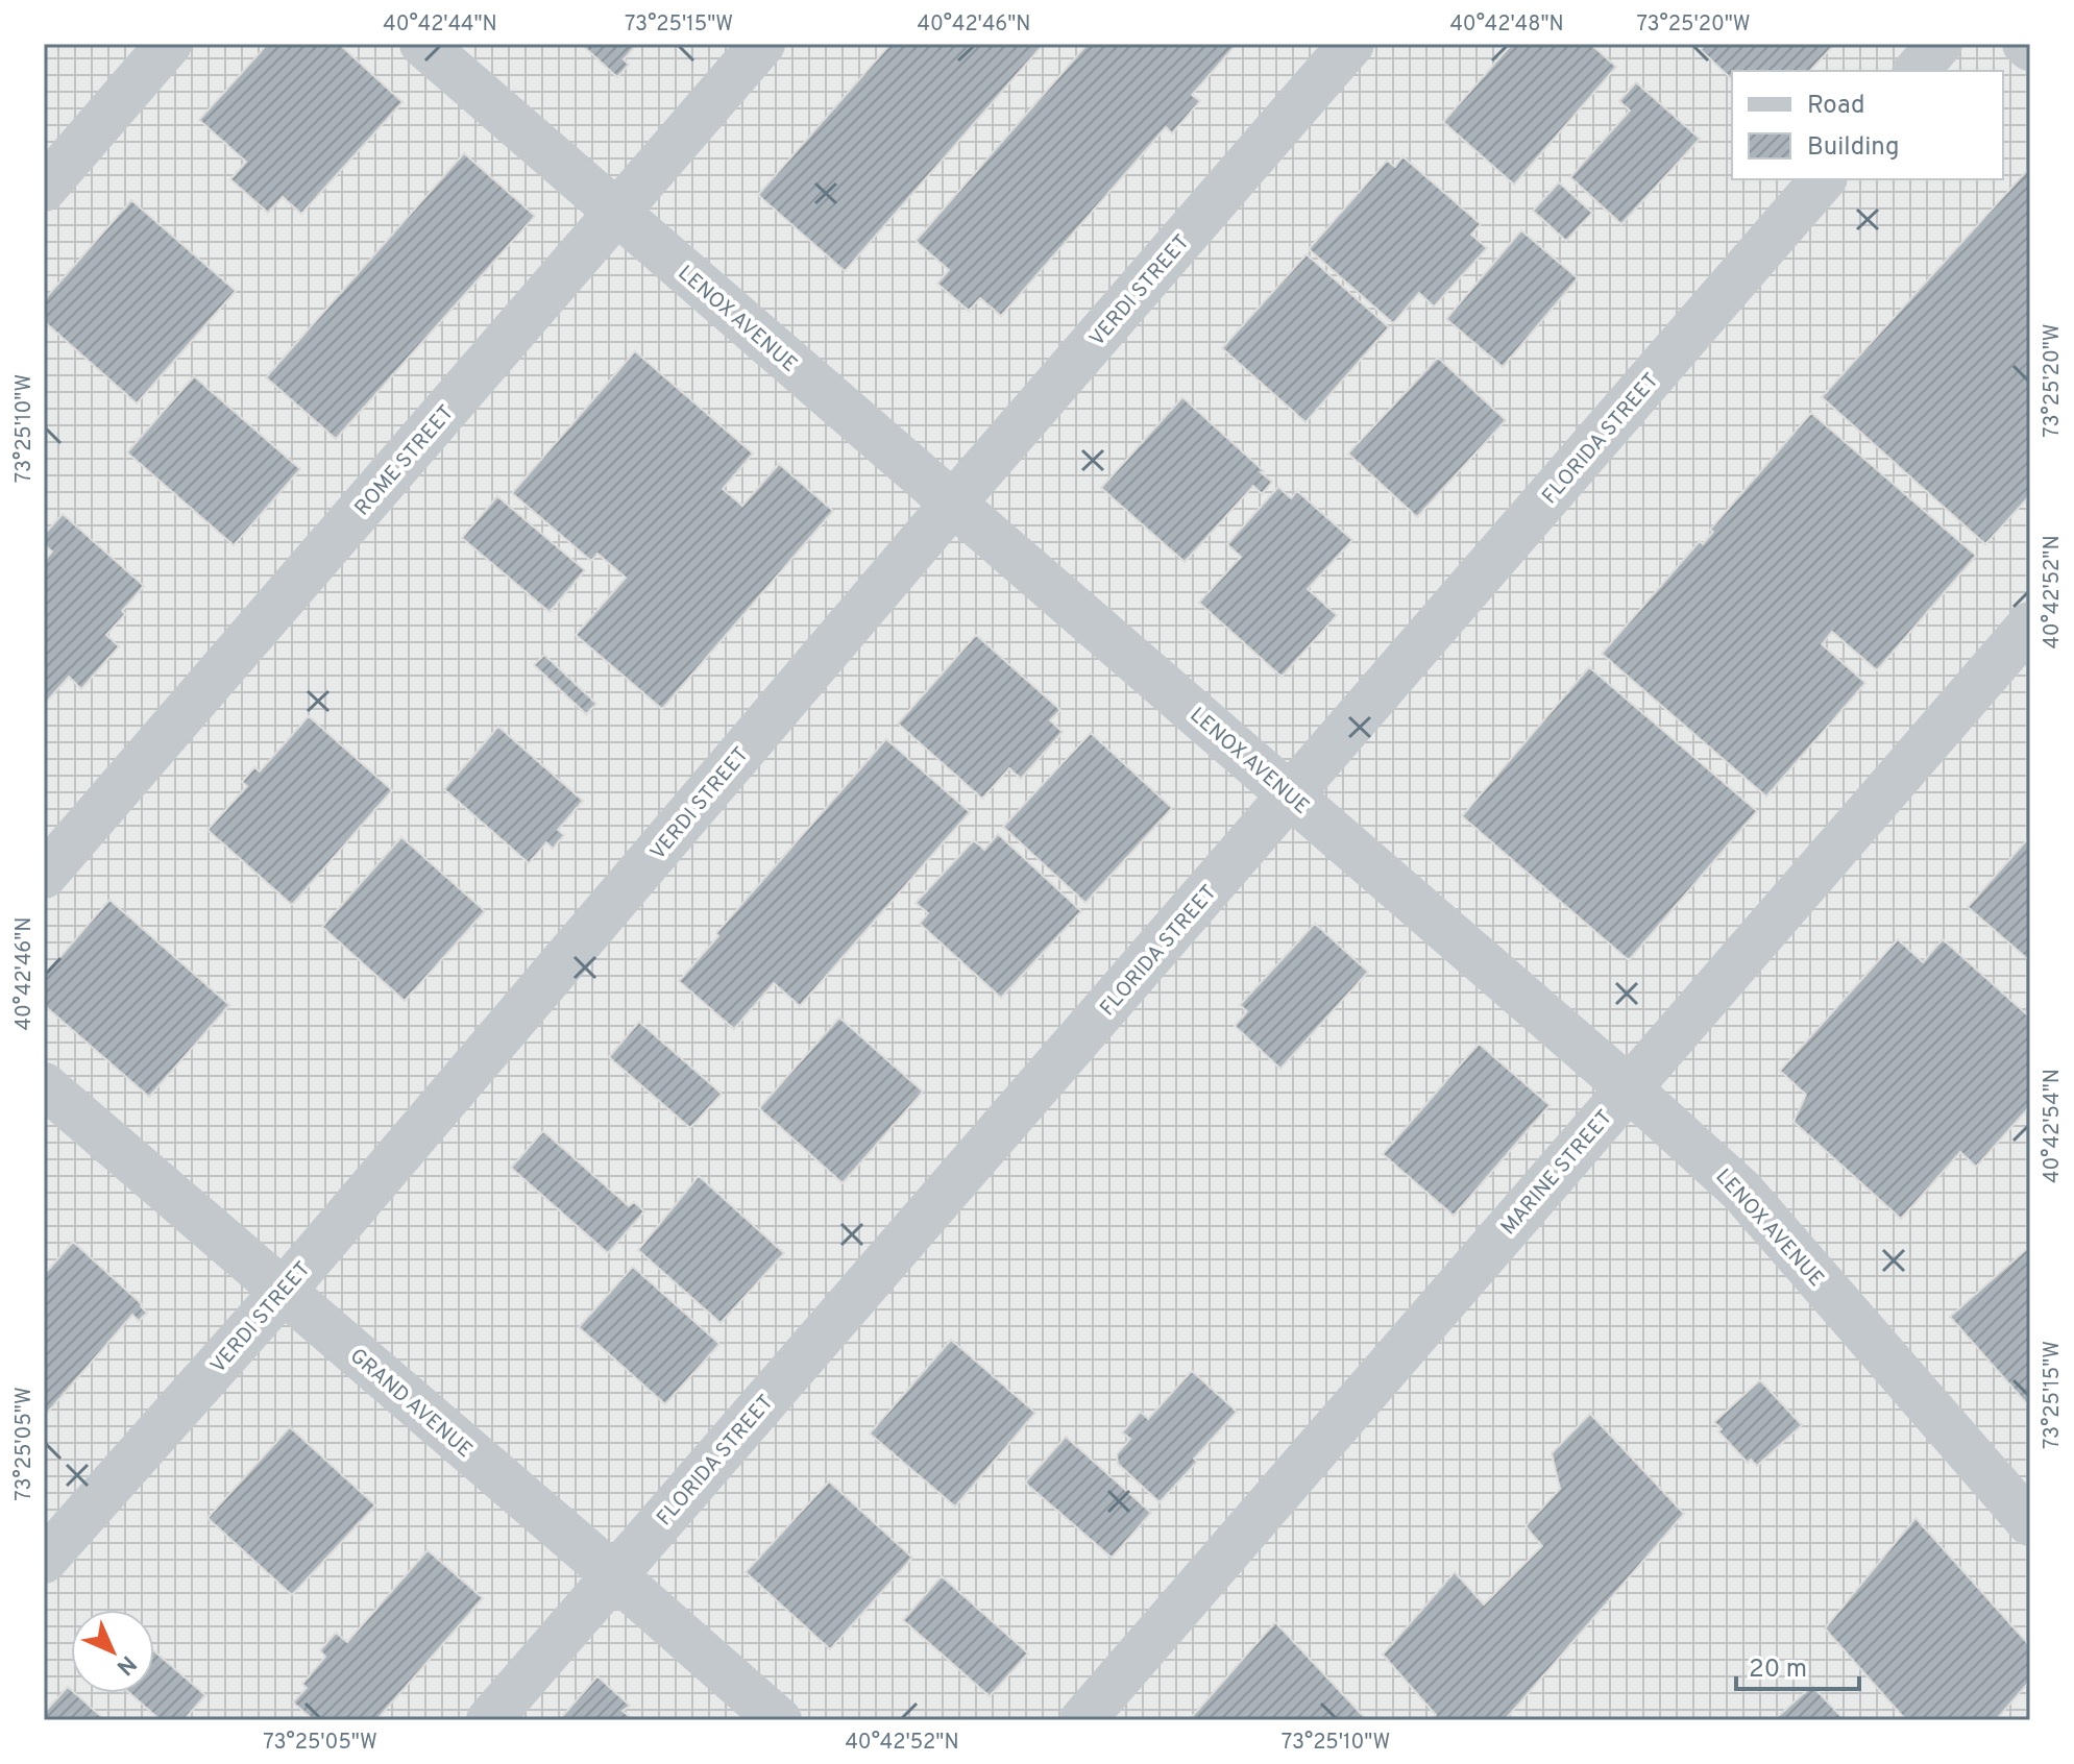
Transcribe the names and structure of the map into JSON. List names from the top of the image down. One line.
{"streets":{"street":["VERDI STREET","LENOX AVENUE","FLORIDA STREET","ROME STREET","MARINE STREET","GRAND AVENUE"]},"crossings":[["VERDI STREET","LENOX AVENUE"],["VERDI STREET","GRAND AVENUE"],["LENOX AVENUE","FLORIDA STREET"],["LENOX AVENUE","ROME STREET"],["LENOX AVENUE","MARINE STREET"],["FLORIDA STREET","GRAND AVENUE"]],"legend":["Road","Building"],"scale_bar":"20 m","north":"bottom right","coordinates":["40°42'44\"N","73°25'15\"W","40°42'46\"N","40°42'48\"N","73°25'20\"W","73°25'10\"W","40°42'52\"N","40°42'54\"N","73°25'05\"W"]}
